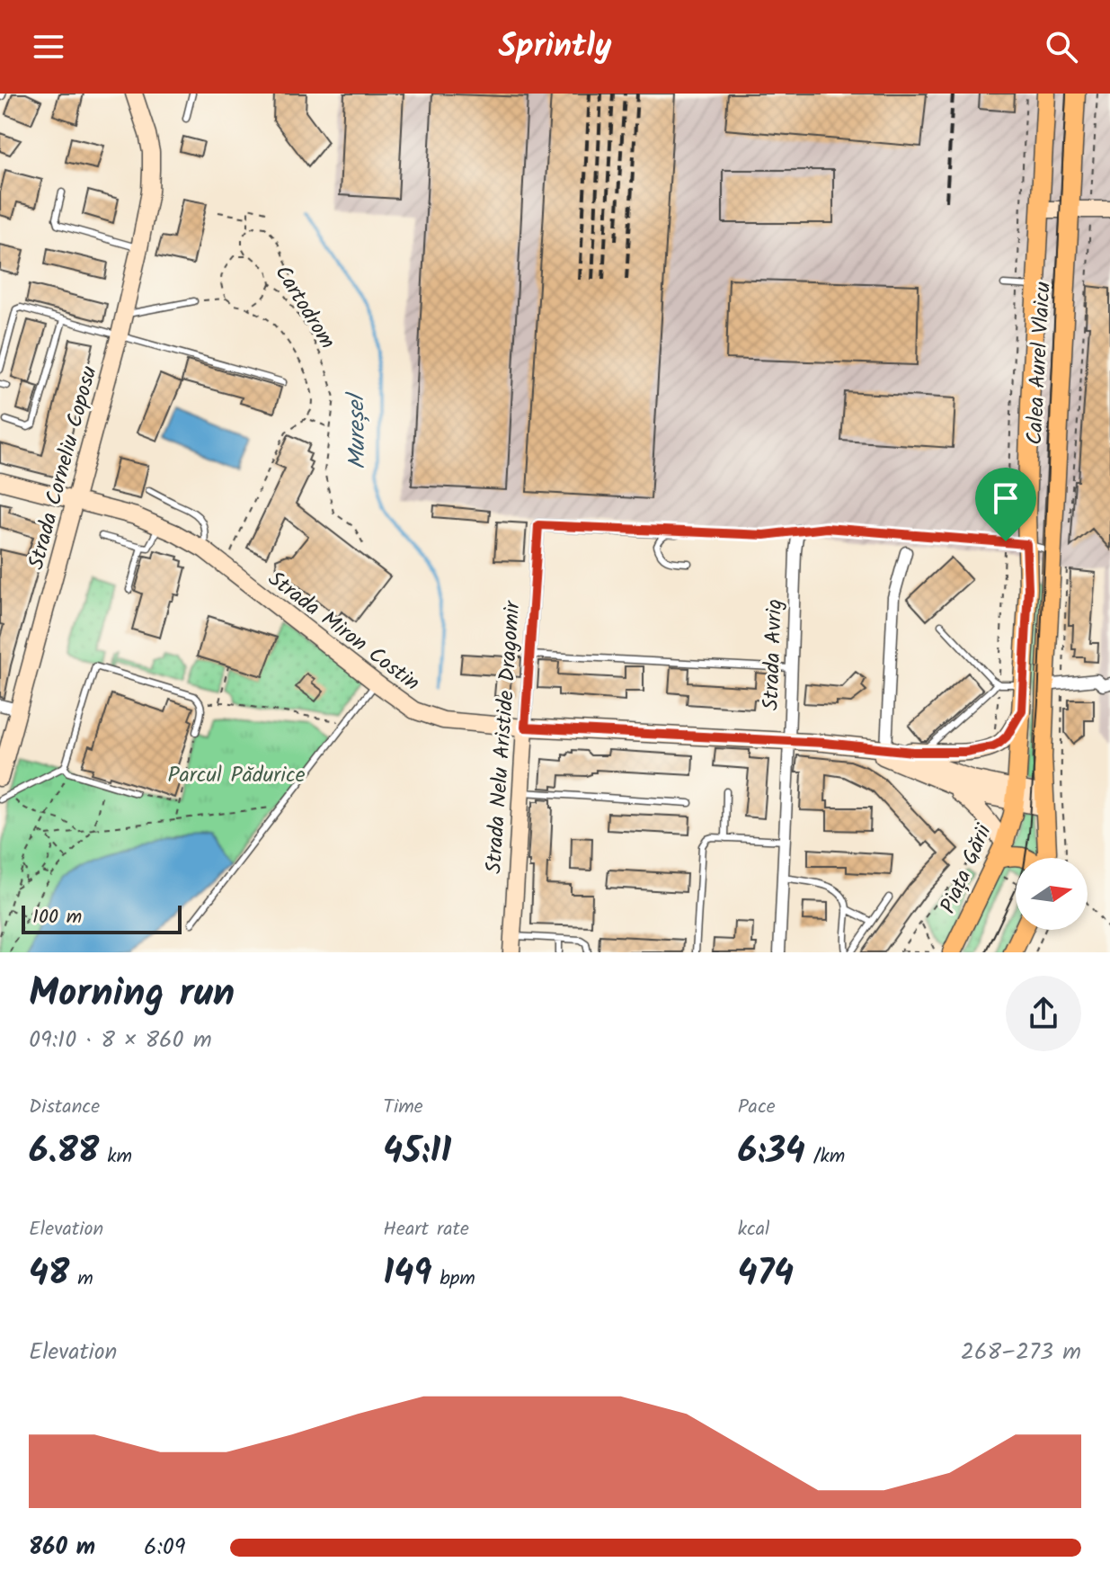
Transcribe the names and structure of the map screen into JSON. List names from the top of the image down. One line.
{"streets":{"main road":["Calea Aurel Vlaicu","Strada Corneliu Coposu","Strada Miron Costin","Strada Nelu Aristide Dragomir","Piața Gării"],"street":["Strada Avrig"],"path":["Cartodrom"]},"crossings":[["Calea Aurel Vlaicu","Strada Miron Costin"],["Calea Aurel Vlaicu","Piața Gării"],["Strada Corneliu Coposu","Strada Miron Costin"],["Strada Miron Costin","Strada Avrig"],["Strada Miron Costin","Strada Nelu Aristide Dragomir"],["Strada Miron Costin","Piața Gării"]],"water":["Mureșel"],"parks":["Parcul Pădurice"],"scale_bar":"100 m","north":"right","page":{"header":"Sprintly","scale":"100 m","heading":["Morning run","09:10 · 8 × 860 m"],"stats":[["Distance","6.88 km"],["Time","45:11"],["Pace","6:34 /km"],["Elevation","48 m"],["Heart rate","149 bpm"],["kcal","474"]],"chart":["Elevation","268–273 m"],"list":[{"name":"860 m","note":"6:09"}]}}
